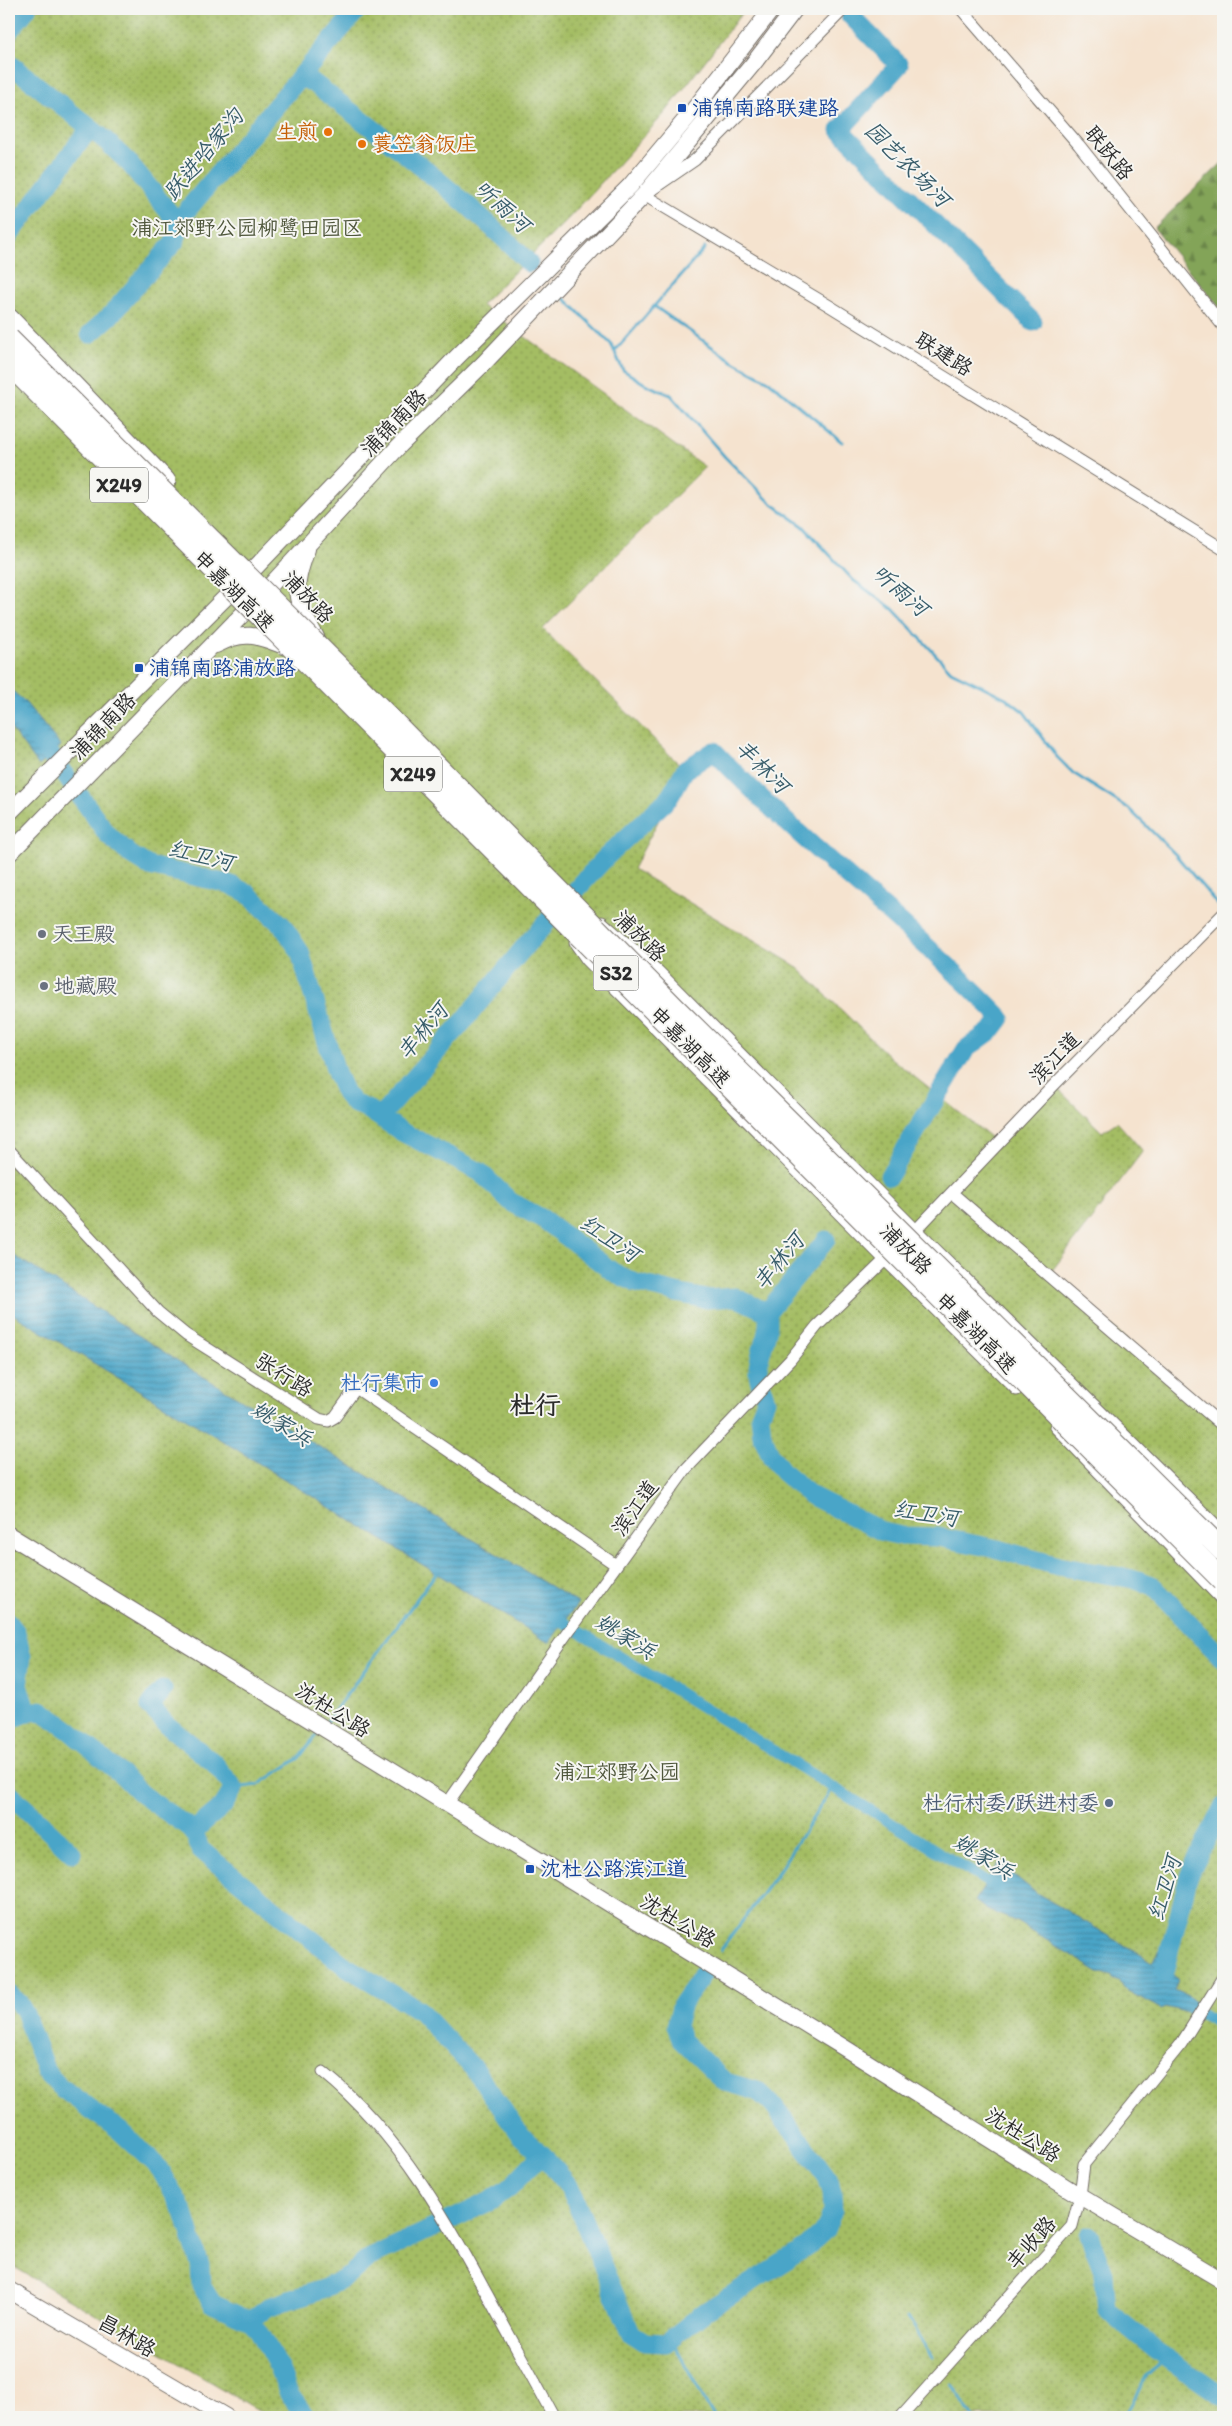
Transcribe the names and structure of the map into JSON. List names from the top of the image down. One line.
{"streets":{"highway":["申嘉湖高速","S32"],"main road":["浦锦南路","X249","浦放路","沈杜公路","昌林路"],"street":["联跃路","联建路","滨江道","张行路","丰收路"]},"crossings":[["联建路","浦锦南路"],["浦锦南路","浦放路"],["浦放路","滨江道"],["滨江道","张行路"],["滨江道","沈杜公路"],["沈杜公路","丰收路"]],"districts":["杜行"],"water":["跃进哈家沟","园艺农场河","听雨河","丰林河","红卫河","姚家浜"],"parks":["浦江郊野公园柳鹭田园区","浦江郊野公园"],"places":{"transit":["浦锦南路联建路","浦锦南路浦放路","沈杜公路滨江道"],"other":["生煎","蓑笠翁饭庄","天王殿","地藏殿","杜行集市","杜行村委/跃进村委"]}}
